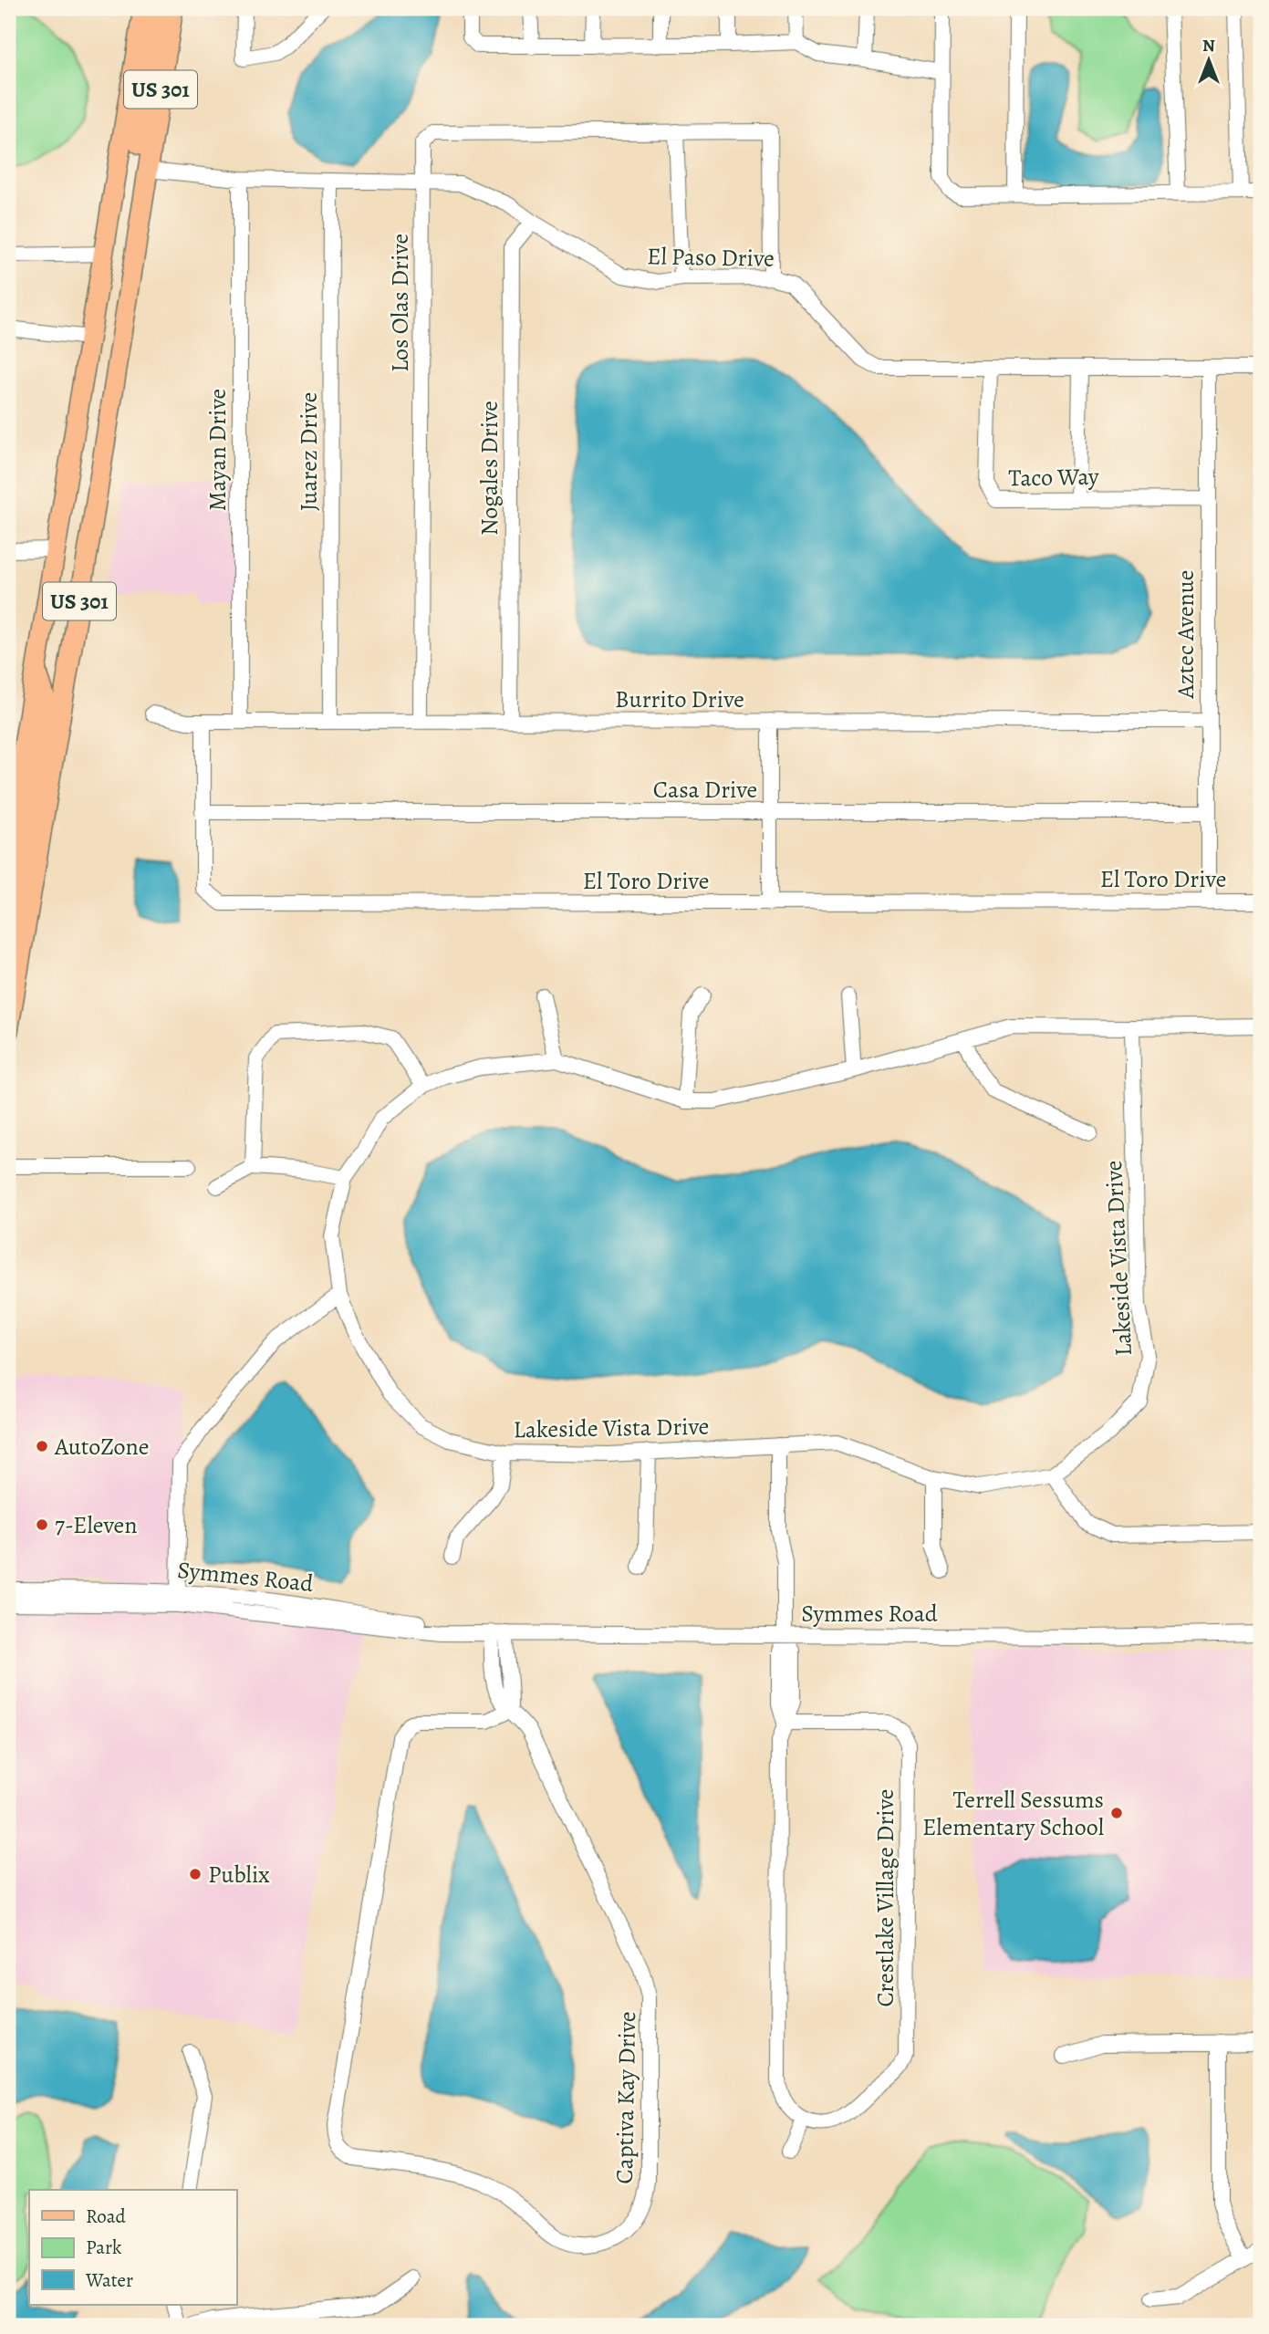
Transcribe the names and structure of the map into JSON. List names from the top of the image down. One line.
{"streets":{"main road":["US 301"],"street":["El Paso Drive","Los Olas Drive","Mayan Drive","Juarez Drive","Nogales Drive","Taco Way","Aztec Avenue","Burrito Drive","Casa Drive","El Toro Drive","Lakeside Vista Drive","Symmes Road","Crestlake Village Drive","Captiva Kay Drive"]},"crossings":[["US 301","El Paso Drive"],["El Paso Drive","Los Olas Drive"],["El Paso Drive","Mayan Drive"],["El Paso Drive","Juarez Drive"],["El Paso Drive","Nogales Drive"],["El Paso Drive","Taco Way"],["El Paso Drive","Aztec Avenue"],["Los Olas Drive","Burrito Drive"],["Mayan Drive","Burrito Drive"],["Juarez Drive","Burrito Drive"],["Nogales Drive","Burrito Drive"],["Taco Way","Aztec Avenue"],["Aztec Avenue","Burrito Drive"],["Aztec Avenue","Casa Drive"],["Aztec Avenue","El Toro Drive"],["Burrito Drive","El Toro Drive"],["Casa Drive","El Toro Drive"]],"places":["AutoZone","7-Eleven","Terrell Sessums Elementary School","Publix"],"legend":["Road","Park","Water"],"north":"top"}
